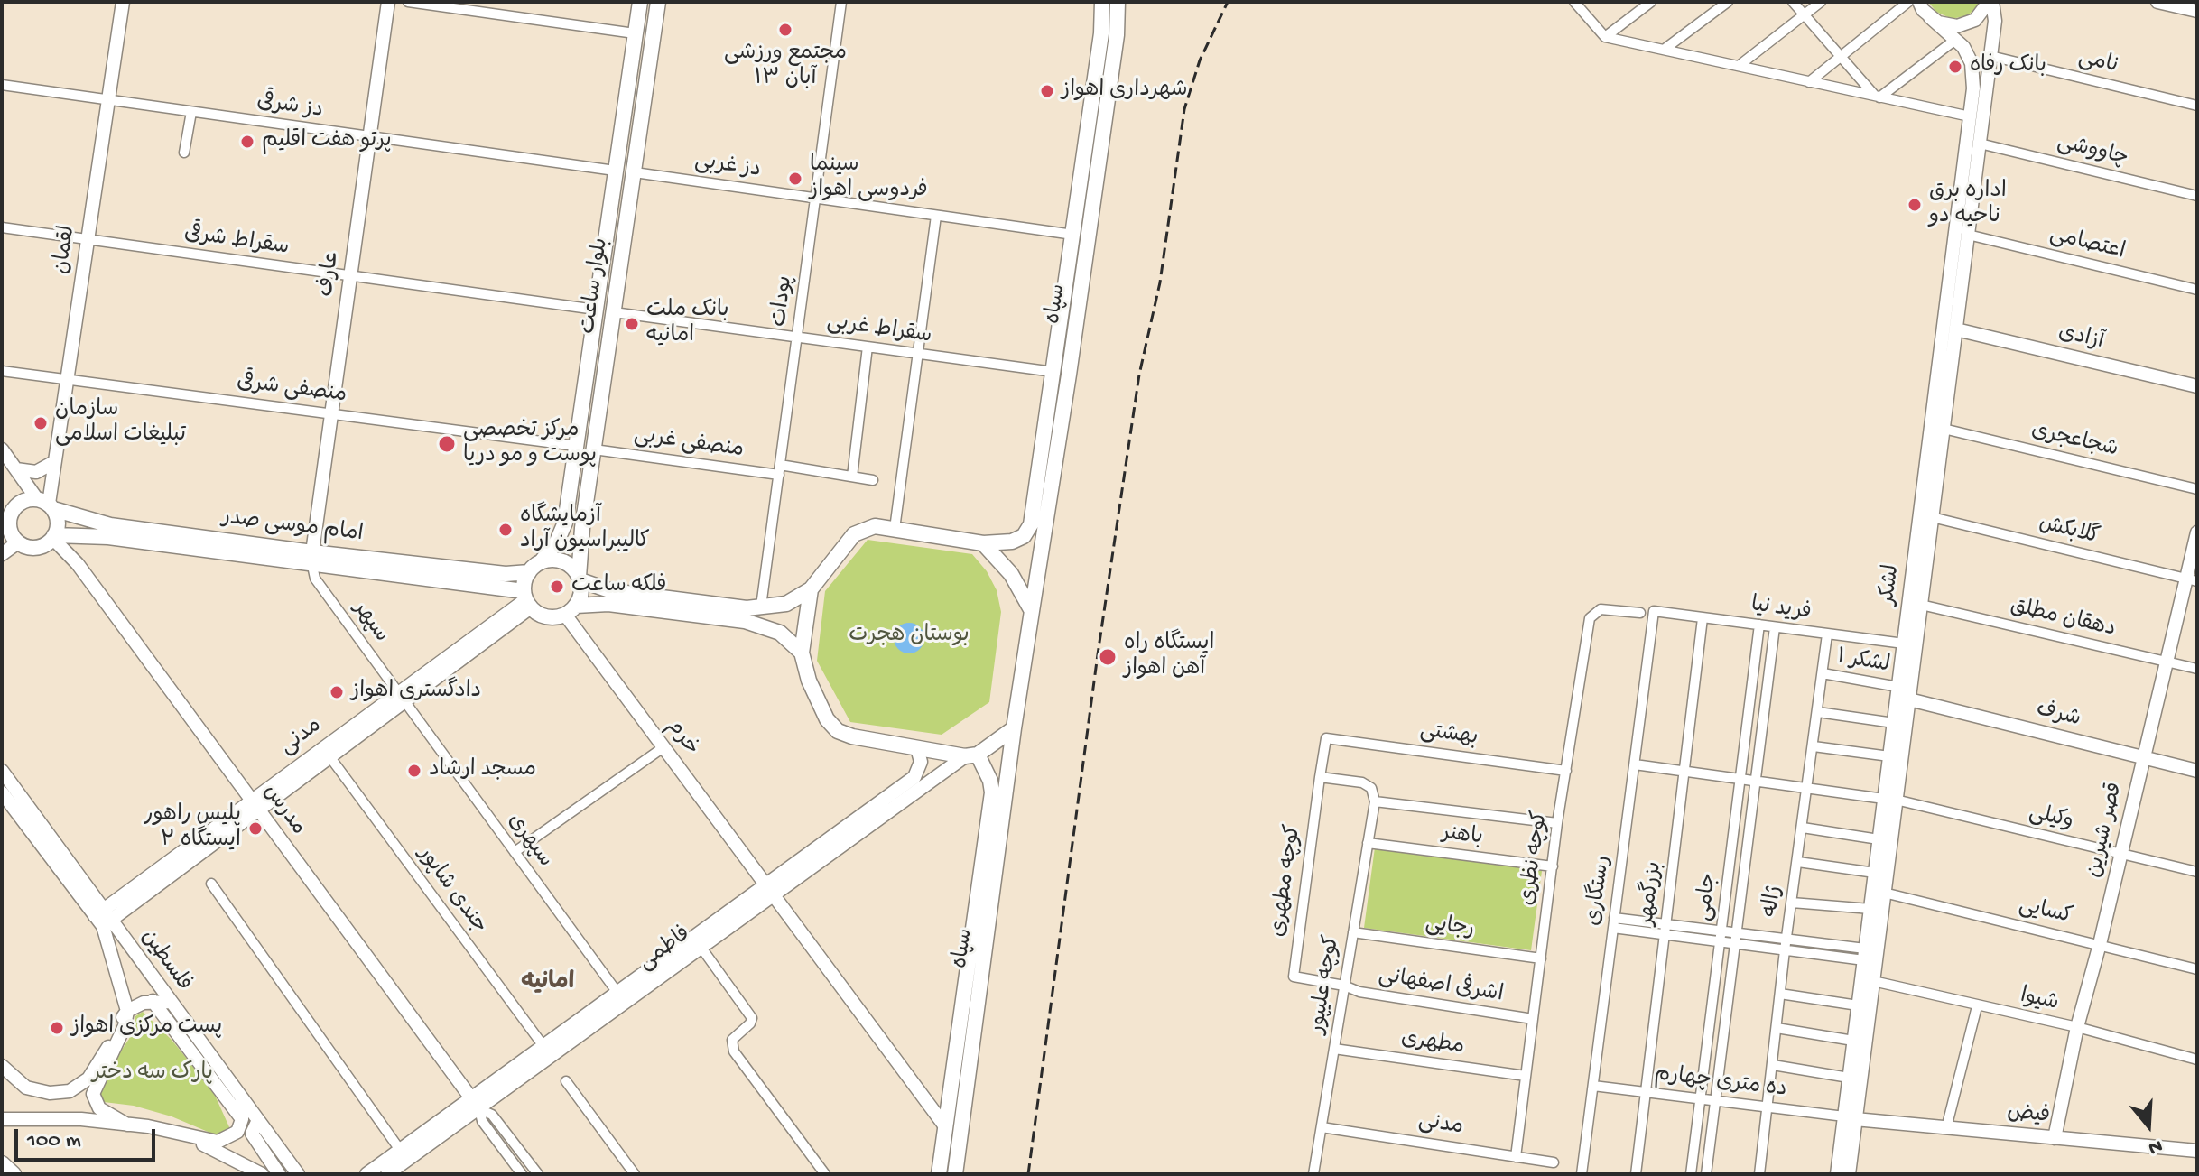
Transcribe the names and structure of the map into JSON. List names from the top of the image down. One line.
{"streets":{"main road":["بلوار ساعت","سپاه","امام موسی صدر"],"street":["نامی","دز شرقی","چاووشی","دز غربی","سقراط شرقی","اعتصامی","لقمان","عارف","پودات","سقراط غربی","آزادی","منصفی شرقی","شجاعجری","منصفی غربی","گلابکش","لشکر","فرید نیا","دهقان مطلق","سپهر","لشکر ۱","شرف","بهشتی","مدنی","خرم","مدرس","وکیلی","قصر شیرین","باهنر","سپهری","کوچه نظری","کوچه مطهری","جندی شاپور","رستگاری","بزرگمهر","جامی","ژاله","کسایی","رجایی","فاطمی","فلسطین","کوچه علیپور","اشرفی اصفهانی","شیوا","مطهری","ده متری چهارم","فیض"]},"crossings":[["نامی","لشکر"],["دز شرقی","لقمان"],["دز شرقی","عارف"],["دز شرقی","بلوار ساعت"],["چاووشی","لشکر"],["دز غربی","بلوار ساعت"],["دز غربی","پودات"],["دز غربی","سپاه"],["سقراط شرقی","لقمان"],["سقراط شرقی","عارف"],["سقراط شرقی","بلوار ساعت"],["اعتصامی","لشکر"],["لقمان","منصفی شرقی"],["لقمان","امام موسی صدر"],["لقمان","مدرس"],["عارف","منصفی شرقی"],["عارف","امام موسی صدر"],["عارف","سپهر"],["بلوار ساعت","سقراط غربی"],["بلوار ساعت","منصفی شرقی"],["بلوار ساعت","منصفی غربی"],["بلوار ساعت","امام موسی صدر"],["بلوار ساعت","مدنی"],["بلوار ساعت","خرم"],["پودات","سقراط غربی"],["پودات","منصفی غربی"],["سپاه","سقراط غربی"],["سپاه","خرم"],["سپاه","فاطمی"],["آزادی","لشکر"],["شجاعجری","لشکر"],["امام موسی صدر","سپهر"],["امام موسی صدر","مدنی"],["امام موسی صدر","خرم"],["امام موسی صدر","مدرس"],["گلابکش","لشکر"],["گلابکش","قصر شیرین"],["لشکر","فرید نیا"],["لشکر","دهقان مطلق"],["لشکر","لشکر ۱"],["لشکر","شرف"],["لشکر","وکیلی"],["لشکر","کسایی"],["لشکر","شیوا"],["لشکر","ده متری چهارم"],["لشکر","فیض"],["فرید نیا","رستگاری"],["فرید نیا","بزرگمهر"],["فرید نیا","جامی"],["فرید نیا","ژاله"],["دهقان مطلق","قصر شیرین"],["سپهر","مدنی"],["سپهر","سپهری"],["لشکر ۱","ژاله"],["شرف","قصر شیرین"],["بهشتی","کوچه نظری"],["بهشتی","کوچه مطهری"],["مدنی","خرم"],["مدنی","مدرس"],["مدنی","سپهری"],["مدنی","کوچه نظری"],["مدنی","جندی شاپور"],["مدنی","فلسطین"],["مدنی","کوچه علیپور"],["خرم","فاطمی"],["مدرس","فاطمی"],["وکیلی","قصر شیرین"],["وکیلی","رستگاری"],["وکیلی","بزرگمهر"],["وکیلی","جامی"],["وکیلی","ژاله"],["قصر شیرین","کسایی"],["قصر شیرین","شیوا"],["قصر شیرین","فیض"],["باهنر","کوچه نظری"],["باهنر","کوچه علیپور"],["سپهری","فاطمی"],["کوچه نظری","رجایی"],["کوچه نظری","اشرفی اصفهانی"],["کوچه نظری","مطهری"],["کوچه مطهری","کوچه علیپور"],["کوچه مطهری","اشرفی اصفهانی"],["جندی شاپور","فاطمی"],["رستگاری","ده متری چهارم"],["بزرگمهر","ده متری چهارم"],["جامی","ده متری چهارم"],["ژاله","ده متری چهارم"],["رجایی","کوچه علیپور"],["کوچه علیپور","اشرفی اصفهانی"],["کوچه علیپور","مطهری"],["ده متری چهارم","فیض"]],"districts":["امانیه"],"parks":["بوستان هجرت","پارک سه دختر"],"places":["مجتمع ورزشی ۱۳ آبان","بانک رفاه","شهرداری اهواز","پرتو هفت اقلیم","سینما فردوسی اهواز","اداره برق ناحیه دو","بانک ملت امانیه","سازمان تبلیغات اسلامی","مرکز تخصصی پوست و مو دریا","آزمایشگاه کالیبراسیون آراد","فلکه ساعت","ایستگاه راه آهن اهواز","دادگستری اهواز","مسجد ارشاد","پلیس راهور ایستگاه ۲","پست مرکزی اهواز"],"scale_bar":"100 m","north":"bottom"}
